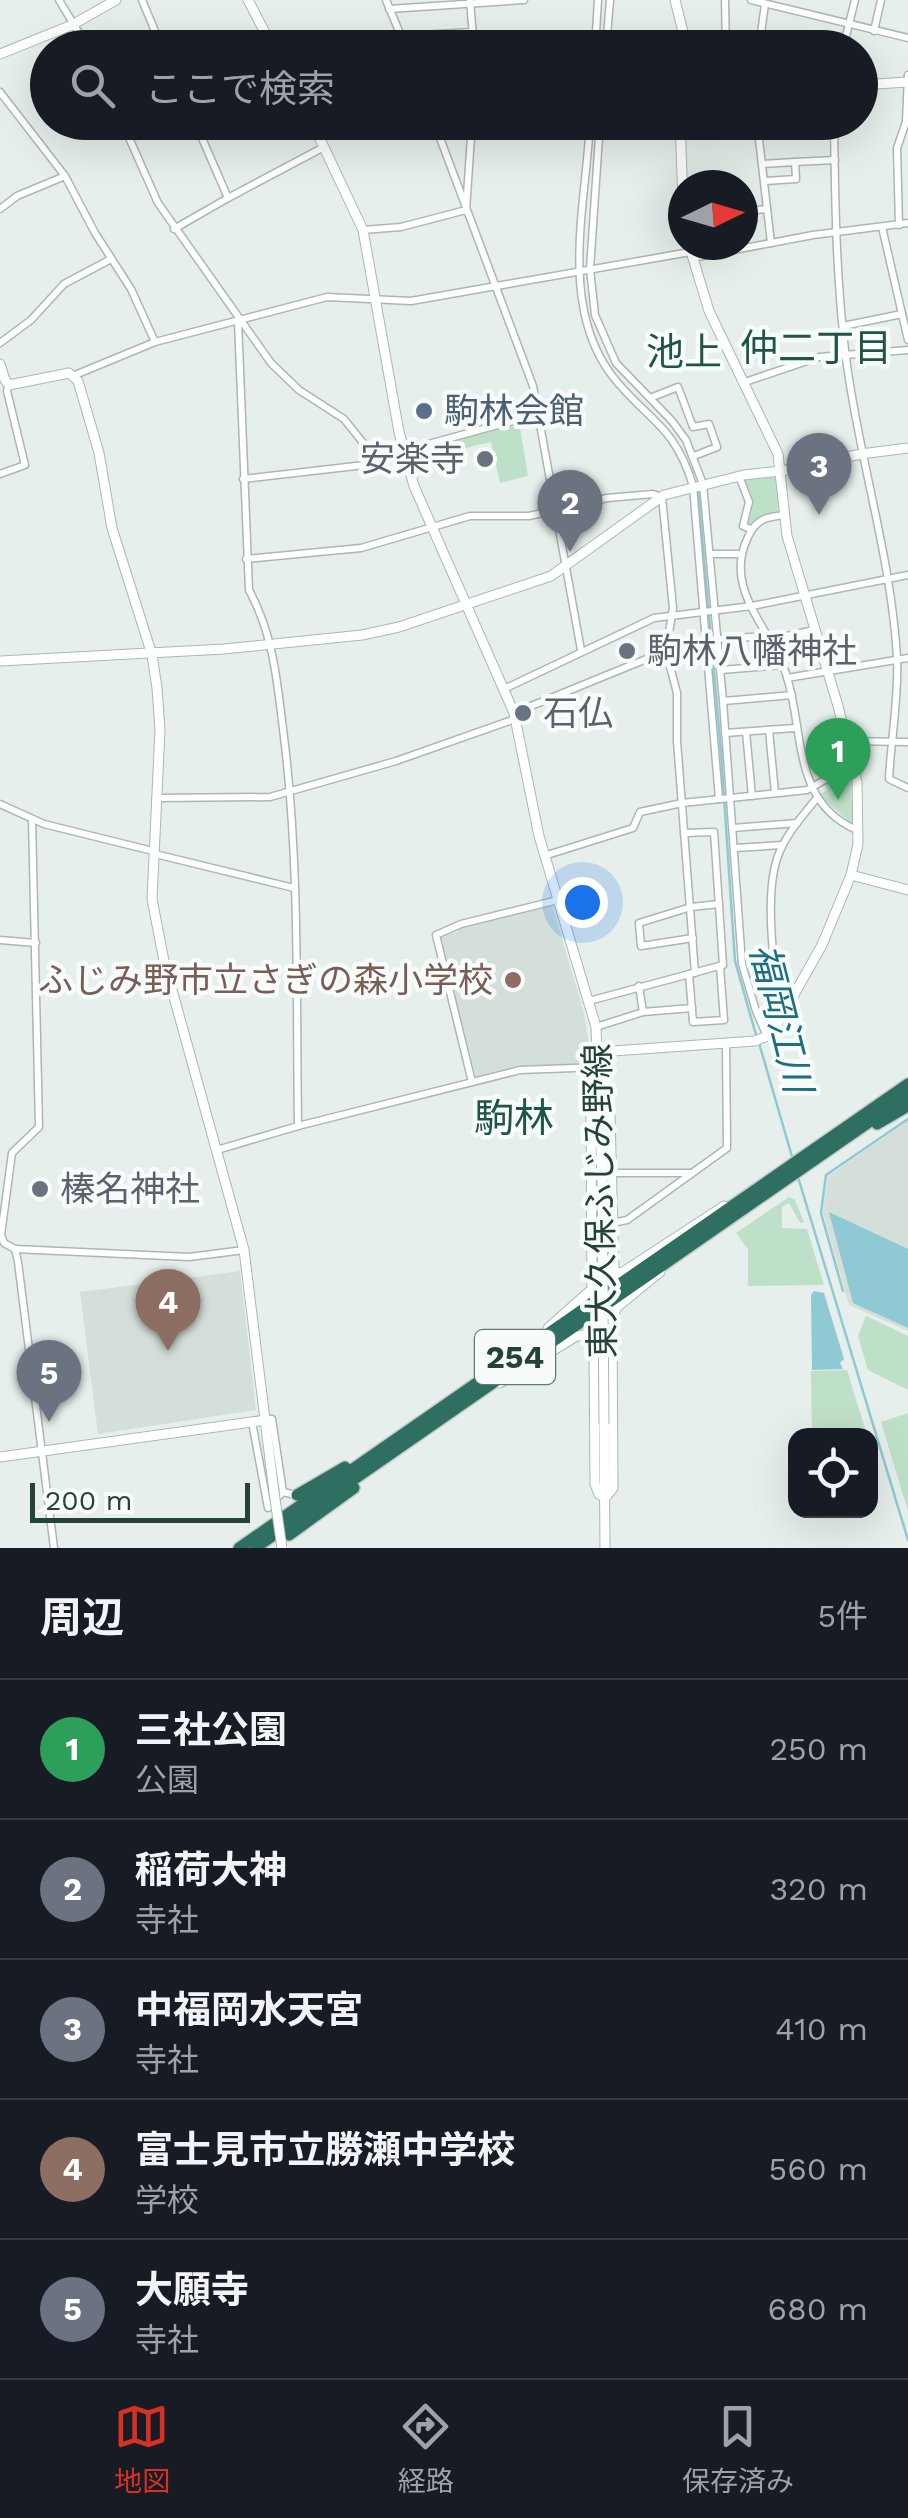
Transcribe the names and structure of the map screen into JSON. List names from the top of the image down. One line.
{"streets":{"highway":["254"],"street":["東大久保ふじみ野線"]},"districts":["仲二丁目","池上","駒林"],"water":["福岡江川"],"places":["駒林会館","安楽寺","駒林八幡神社","石仏","ふじみ野市立さぎの森小学校","榛名神社"],"scale_bar":"200 m","north":"right","page":{"search":"ここで検索","pins":["3","2","1","4","5"],"scale":"200 m","heading":["周辺","5件"],"list":[{"mark":"1","name":"三社公園","note":"公園","value":"250 m"},{"mark":"2","name":"稲荷大神","note":"寺社","value":"320 m"},{"mark":"3","name":"中福岡水天宮","note":"寺社","value":"410 m"},{"mark":"4","name":"富士見市立勝瀬中学校","note":"学校","value":"560 m"},{"mark":"5","name":"大願寺","note":"寺社","value":"680 m"}],"nav":["地図","経路","保存済み"]}}
